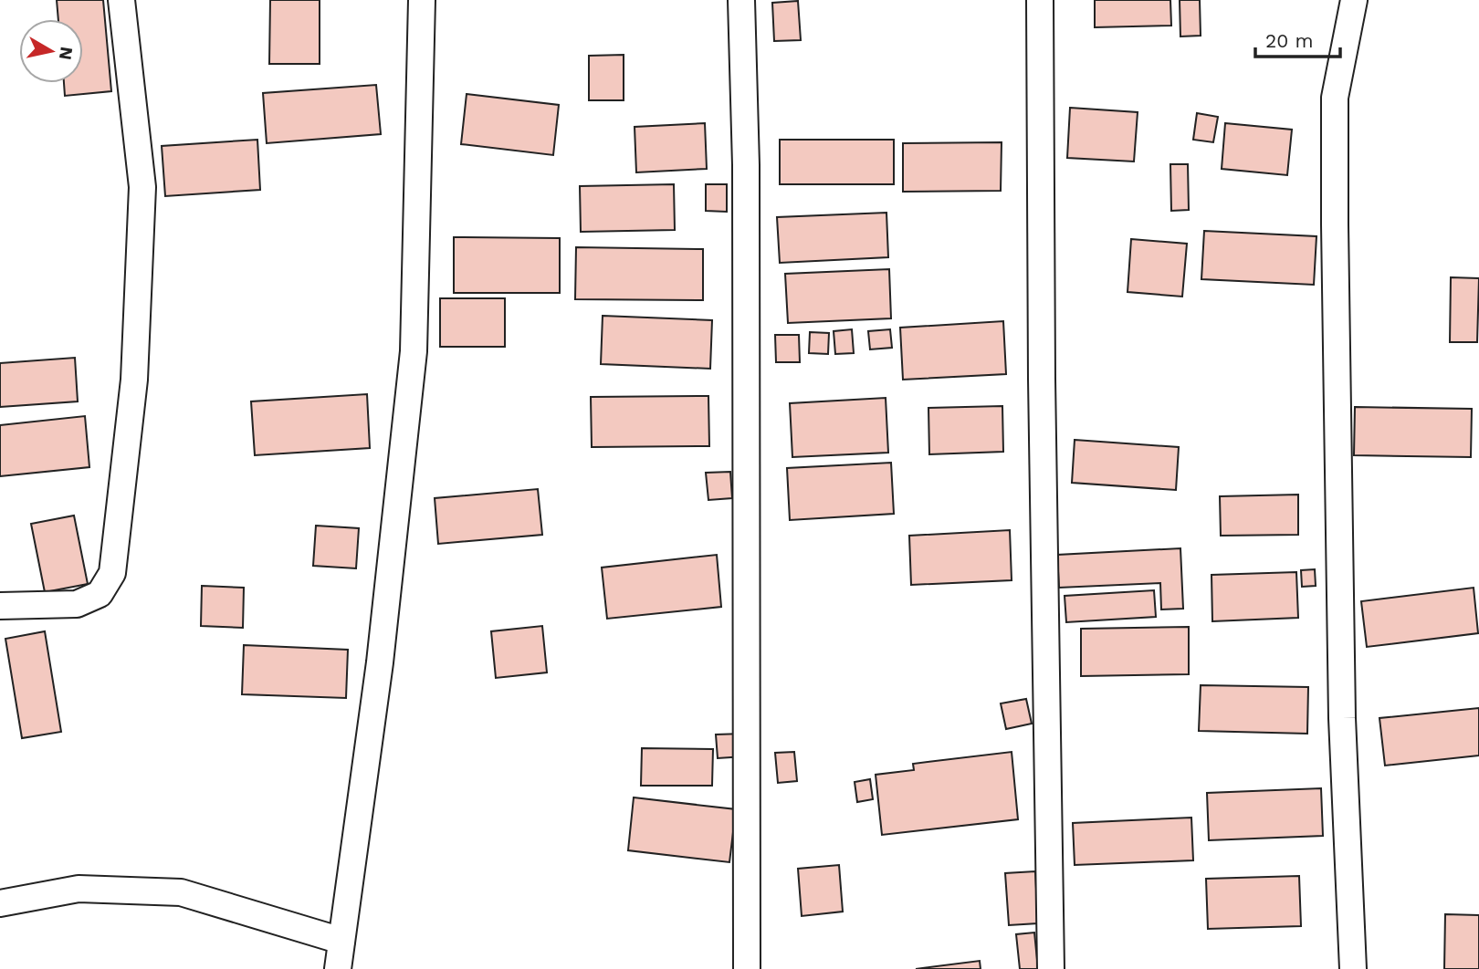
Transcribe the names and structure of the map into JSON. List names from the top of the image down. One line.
{"scale_bar":"20 m","north":"right"}
